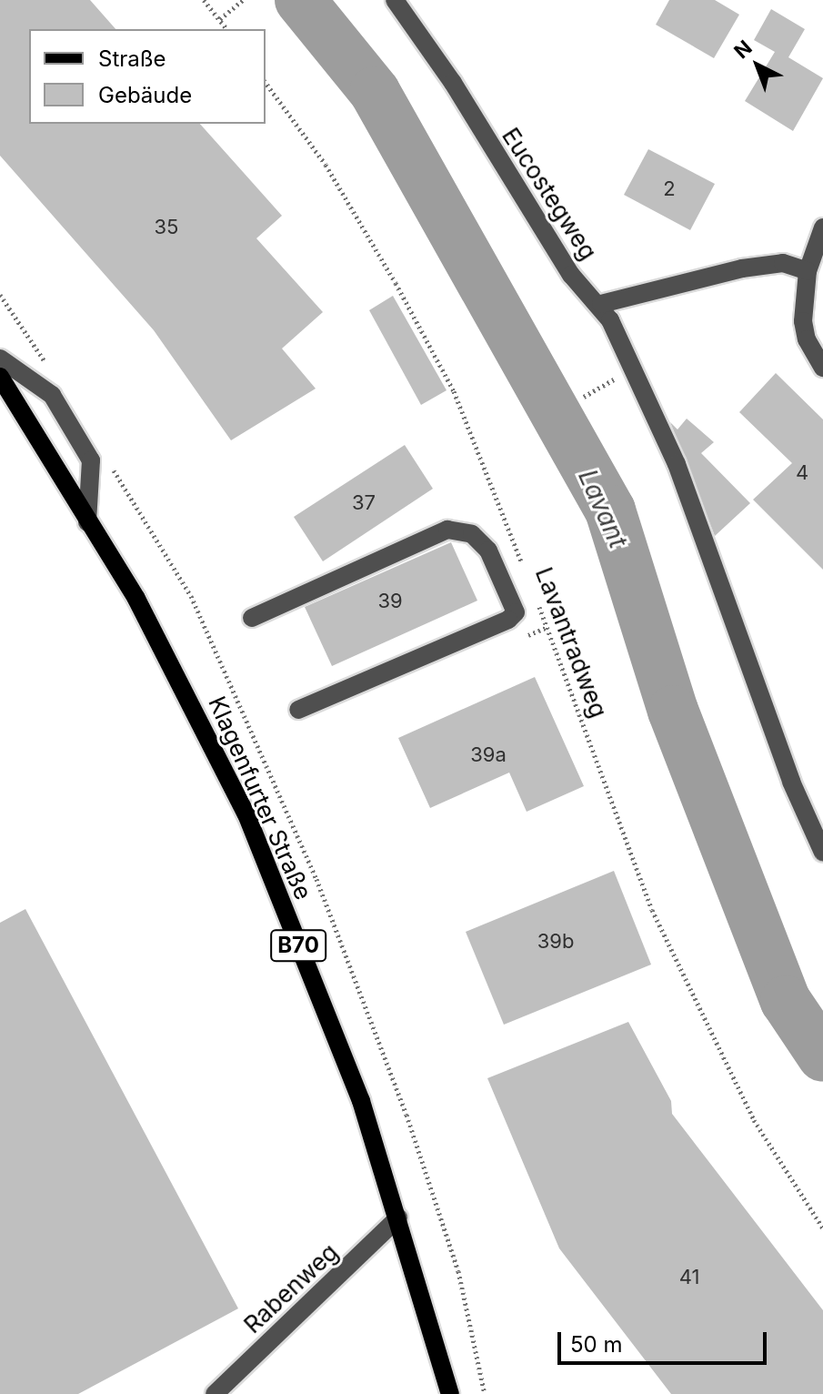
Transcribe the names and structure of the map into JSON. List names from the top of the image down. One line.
{"streets":{"main road":["Klagenfurter Straße","B70"],"street":["Eucostegweg","Rabenweg"],"path":["Lavantradweg"]},"crossings":[["Klagenfurter Straße","Rabenweg"]],"water":["Lavant"],"house_numbers":["2","35","4","37","39","39a","39b","41"],"legend":["Straße","Gebäude"],"scale_bar":"50 m","north":"top left"}
